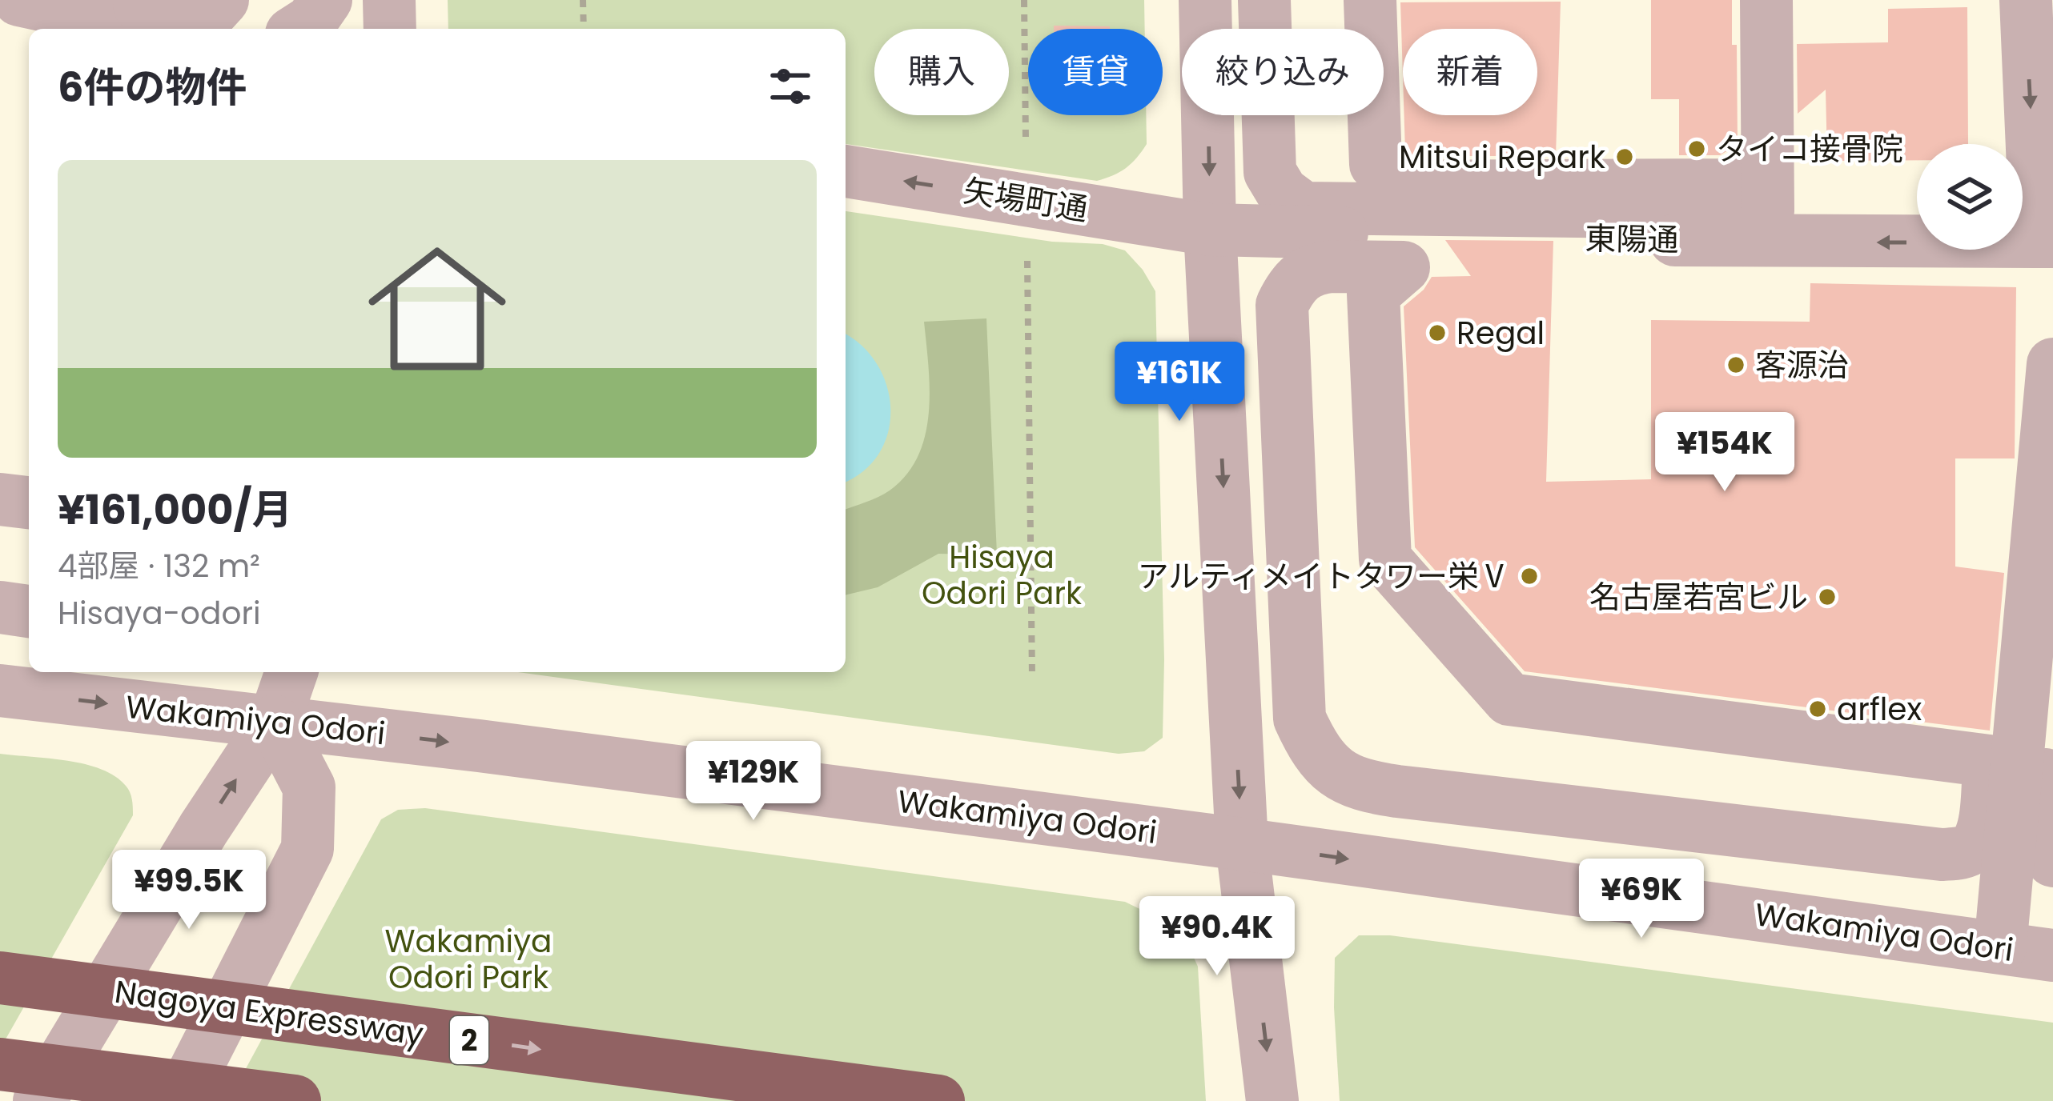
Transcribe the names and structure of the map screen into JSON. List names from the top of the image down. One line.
{"streets":{"highway":["Nagoya Expressway","2"],"street":["矢場町通","東陽通","Wakamiya Odori"]},"crossings":[["矢場町通","東陽通"]],"one_way":["矢場町通","Wakamiya Odori"],"parks":["Hisaya Odori Park","Wakamiya Odori Park"],"places":["タイコ接骨院","Mitsui Repark","Regal","客源治","アルティメイトタワー栄Ⅴ","名古屋若宮ビル","arflex"],"page":{"chip":["購入","賃貸","絞り込み","新着"],"heading":"6件の物件","list":[{"name":"¥161,000/月","note":"4部屋 · 132 m² · Hisaya-odori"}],"price":["¥161K","¥154K","¥129K","¥99.5K","¥69K","¥90.4K"]}}
